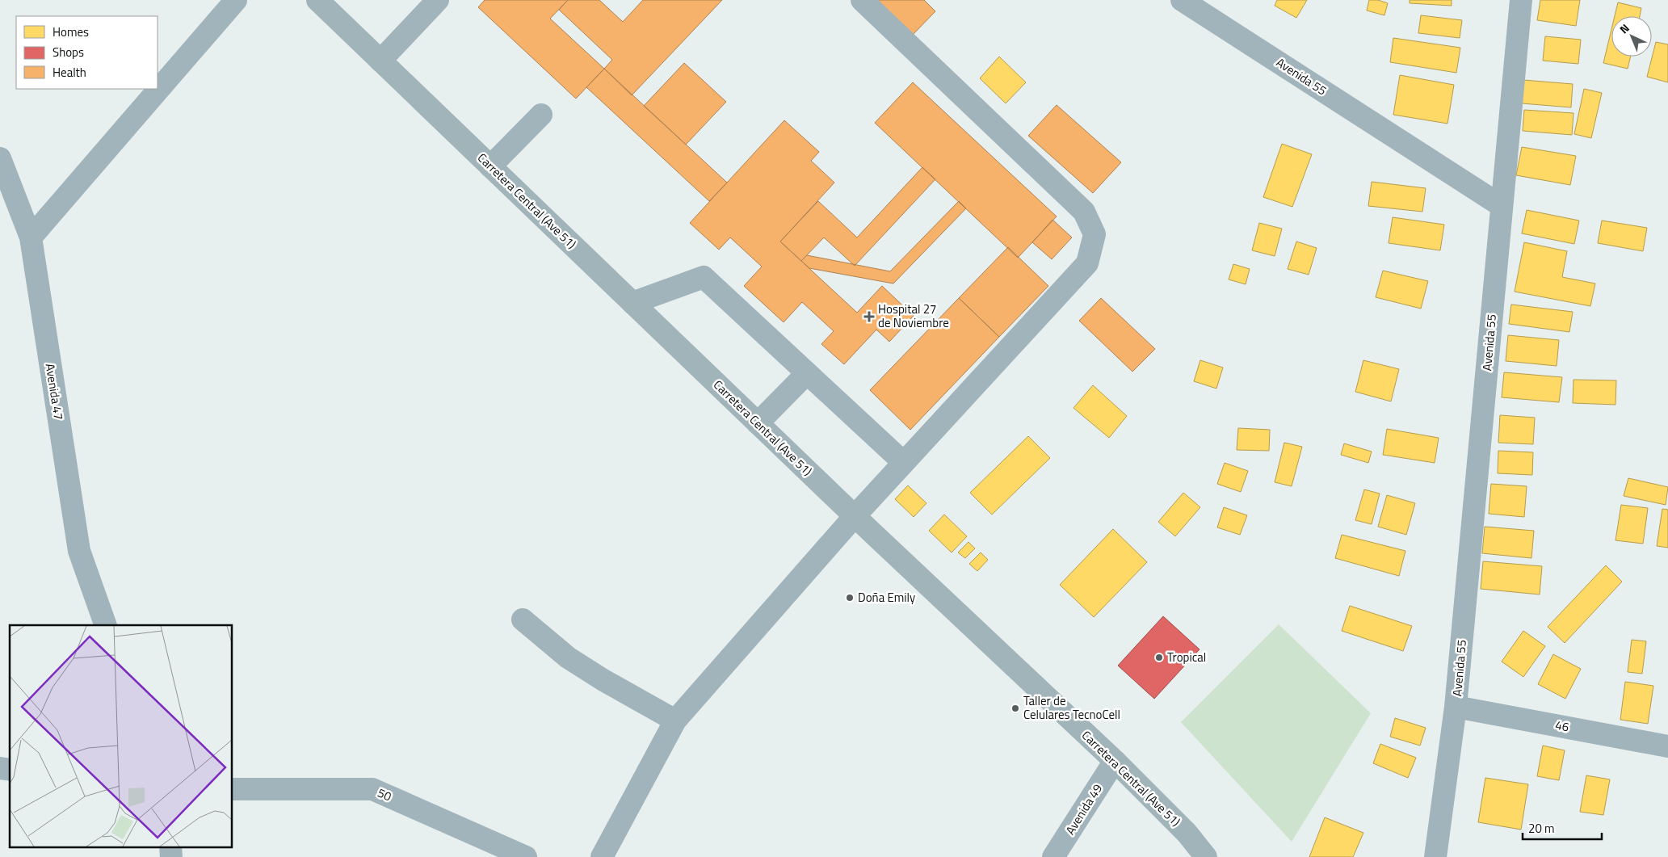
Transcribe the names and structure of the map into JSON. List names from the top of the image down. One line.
{"streets":{"main road":["Carretera Central (Ave 51)"],"street":["Avenida 55","Avenida 47","46","50","Avenida 49"]},"crossings":[["Avenida 55","46"],["Carretera Central (Ave 51)","Avenida 49"]],"places":{"health":["Hospital 27 de Noviembre"],"other":["Doña Emily","Tropical","Taller de Celulares TecnoCell"]},"legend":["Homes","Shops","Health"],"scale_bar":"20 m","north":"top left"}
